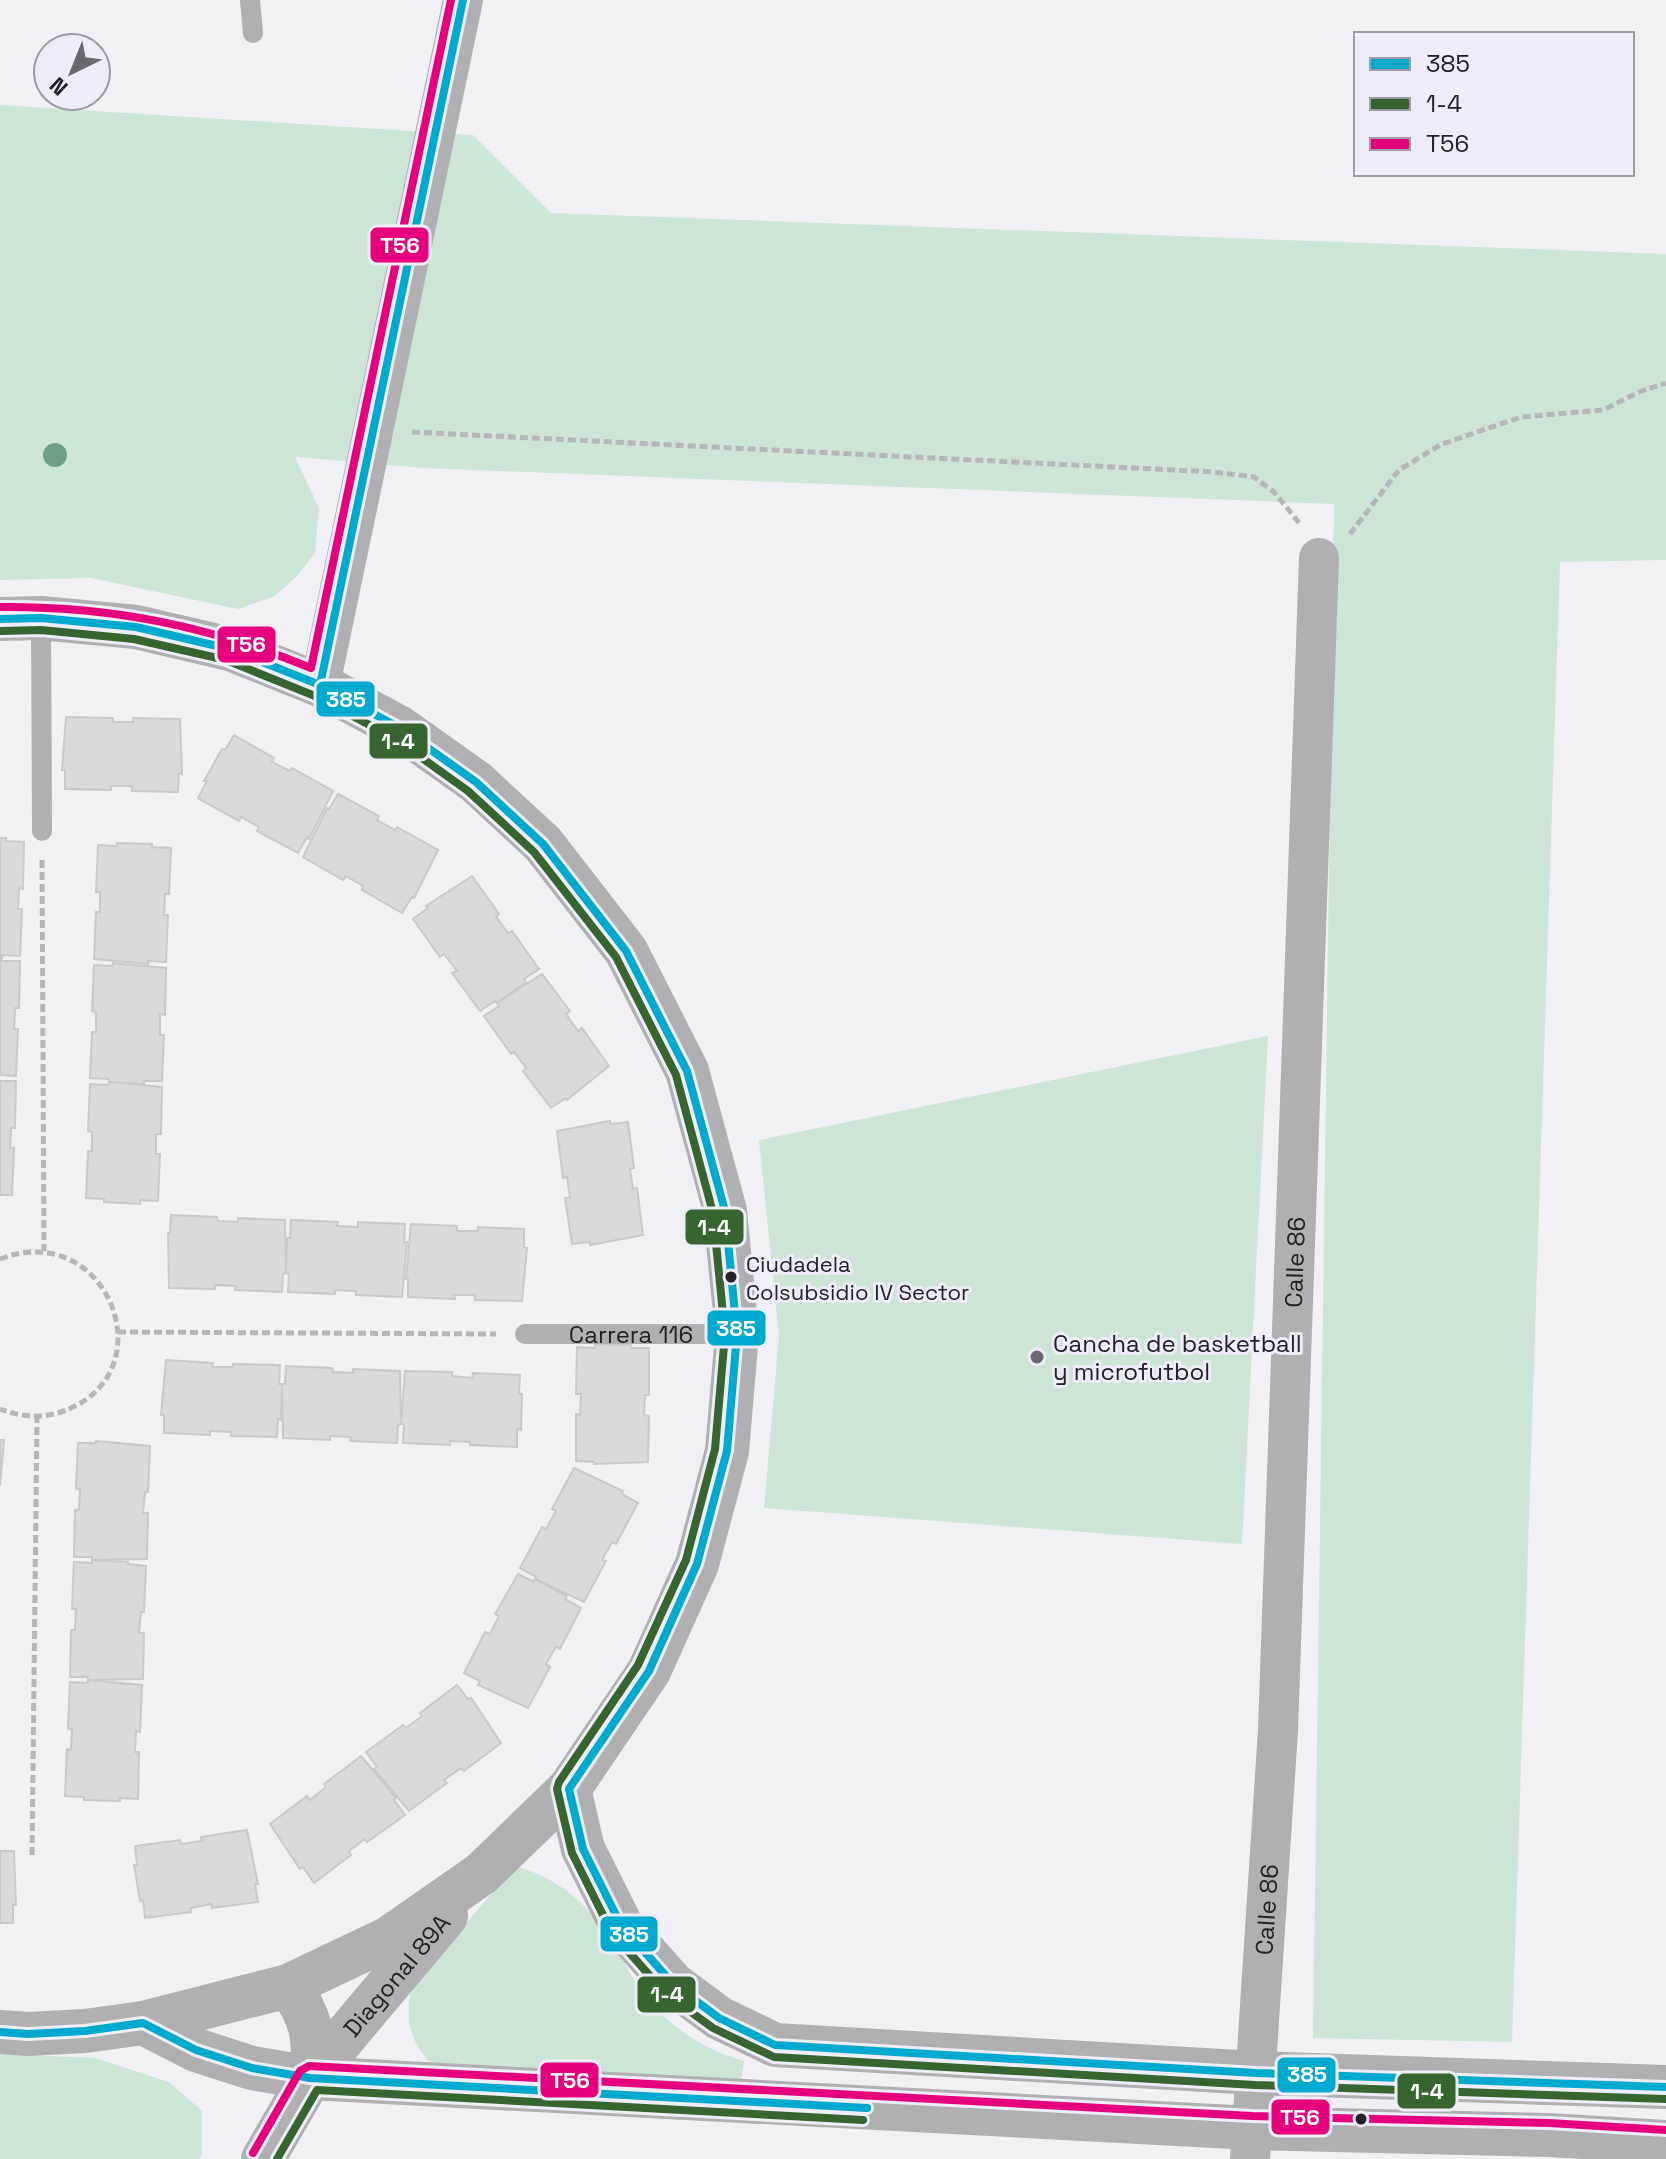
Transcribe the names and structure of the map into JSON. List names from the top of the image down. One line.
{"streets":{"street":["Calle 86","Diagonal 89A"],"lane":["Carrera 116"]},"crossings":[["Carrera 116","Diagonal 89A"]],"places":["Ciudadela Colsubsidio IV Sector","Cancha de basketball y microfutbol"],"lines":["transit line 385","transit line T56","transit line 1-4"],"legend":["385","1-4","T56"],"north":"bottom left"}
